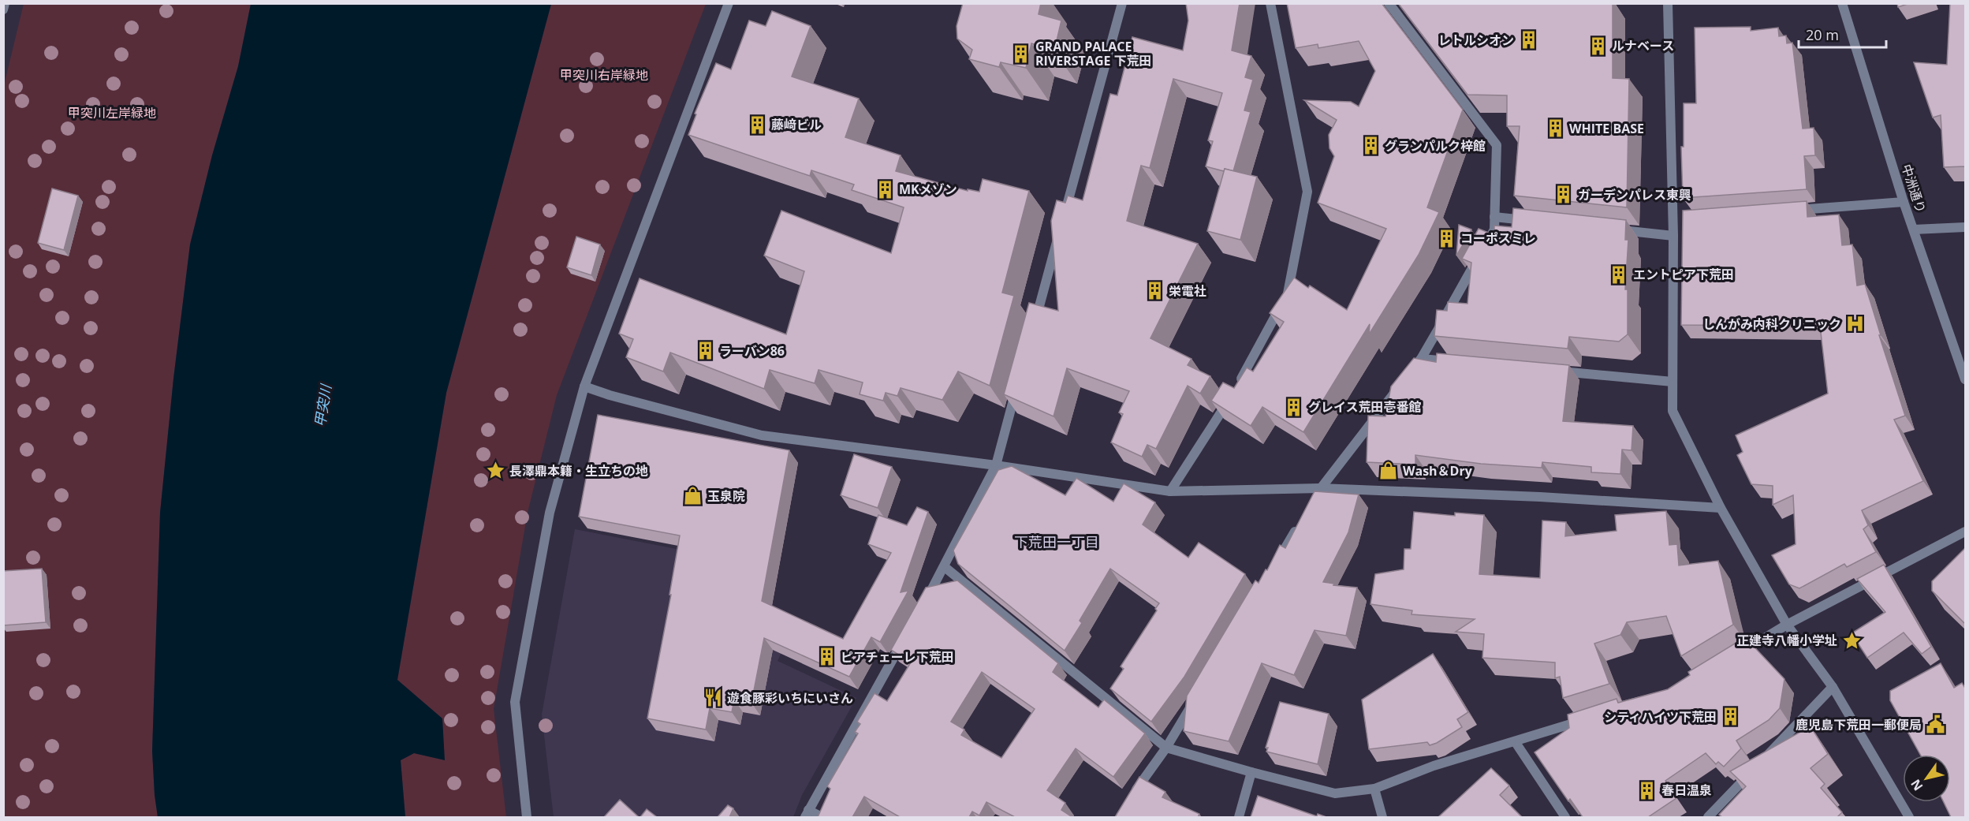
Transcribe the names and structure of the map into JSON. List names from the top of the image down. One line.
{"streets":{"street":["中洲通り"]},"districts":["下荒田一丁目"],"water":["甲突川"],"parks":["甲突川右岸緑地","甲突川左岸緑地"],"places":{"building":["レトルシオン","ルナベース","GRAND PALACE RIVERSTAGE 下荒田","藤﨑ビル","WHITE BASE","グランパルク梓館","MKメゾン","ガーデンパレス東興","コーポスミレ","エントピア下荒田","栄電社","ラーバン86","グレイス荒田壱番館","ピアチェーレ下荒田","シティハイツ下荒田","春日温泉"],"hospital":["しんがみ内科クリニック"],"place":["長澤鼎本籍・生立ちの地","正建寺八幡小学址"],"shop":["Wash＆Dry","玉泉院"],"restaurant":["遊食豚彩いちにいさん"],"public building":["鹿児島下荒田一郵便局"]},"scale_bar":"20 m","north":"bottom left"}
